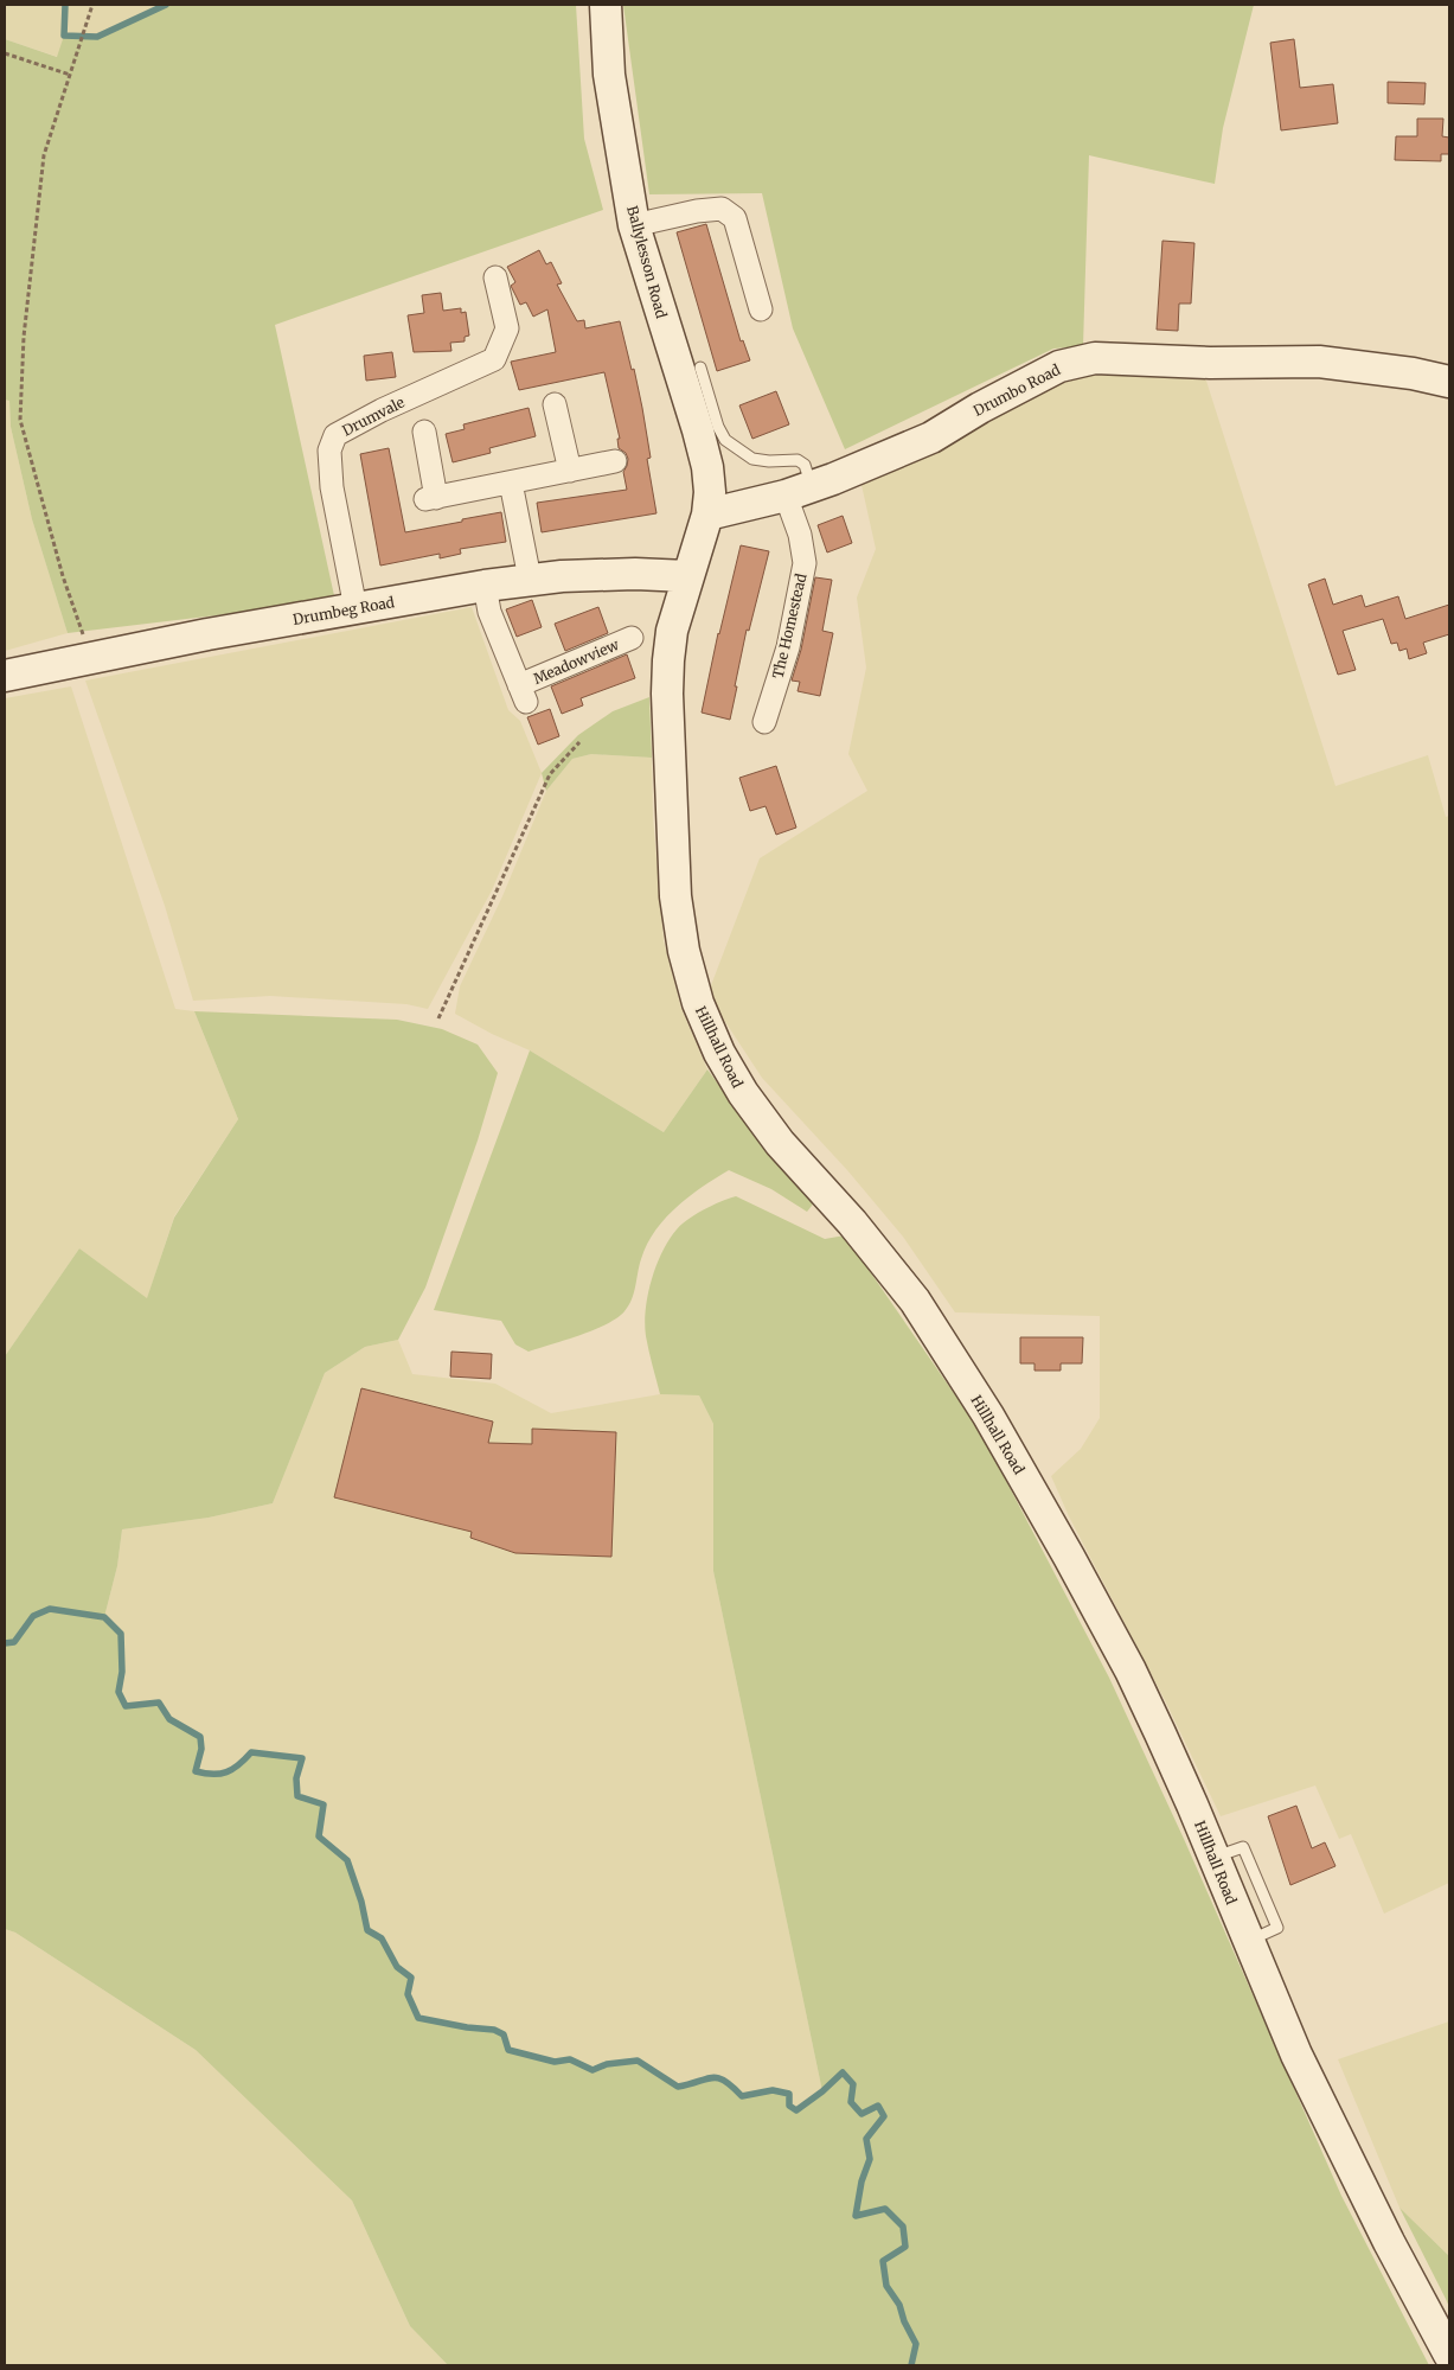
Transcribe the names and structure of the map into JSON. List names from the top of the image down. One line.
{"streets":{"main road":["Ballylesson Road","Drumbo Road","Drumbeg Road","Hillhall Road"],"street":["Drumvale","The Homestead","Meadowview"]},"crossings":[["Ballylesson Road","Drumbo Road"],["Ballylesson Road","Hillhall Road"],["Drumbo Road","The Homestead"],["Drumbo Road","Hillhall Road"],["Drumvale","Drumbeg Road"],["Drumbeg Road","Meadowview"],["Drumbeg Road","Hillhall Road"]]}
